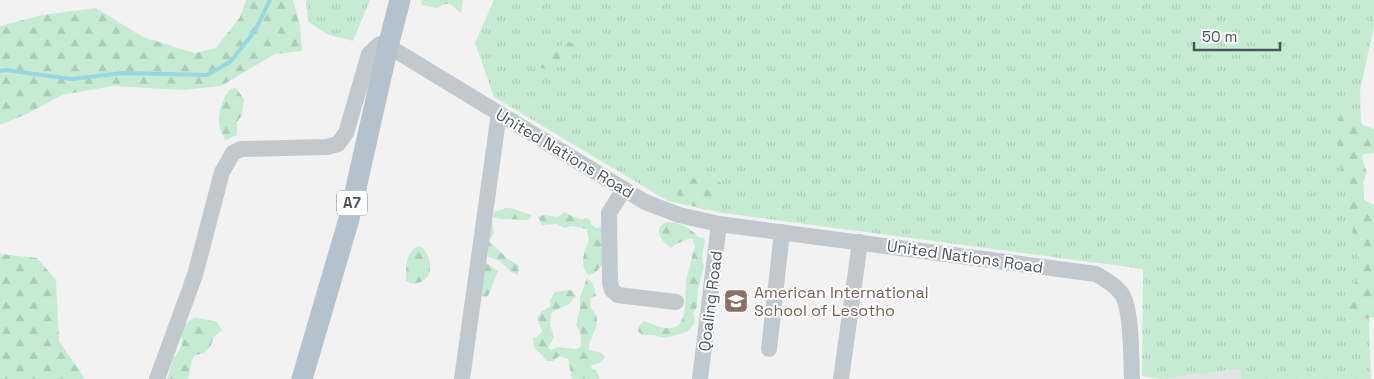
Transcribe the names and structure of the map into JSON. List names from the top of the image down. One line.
{"streets":{"main road":["A7"],"street":["United Nations Road","Qoaling Road"]},"crossings":[["United Nations Road","A7"],["United Nations Road","Qoaling Road"]],"places":{"school or university":["American International School of Lesotho"]},"scale_bar":"50 m"}
